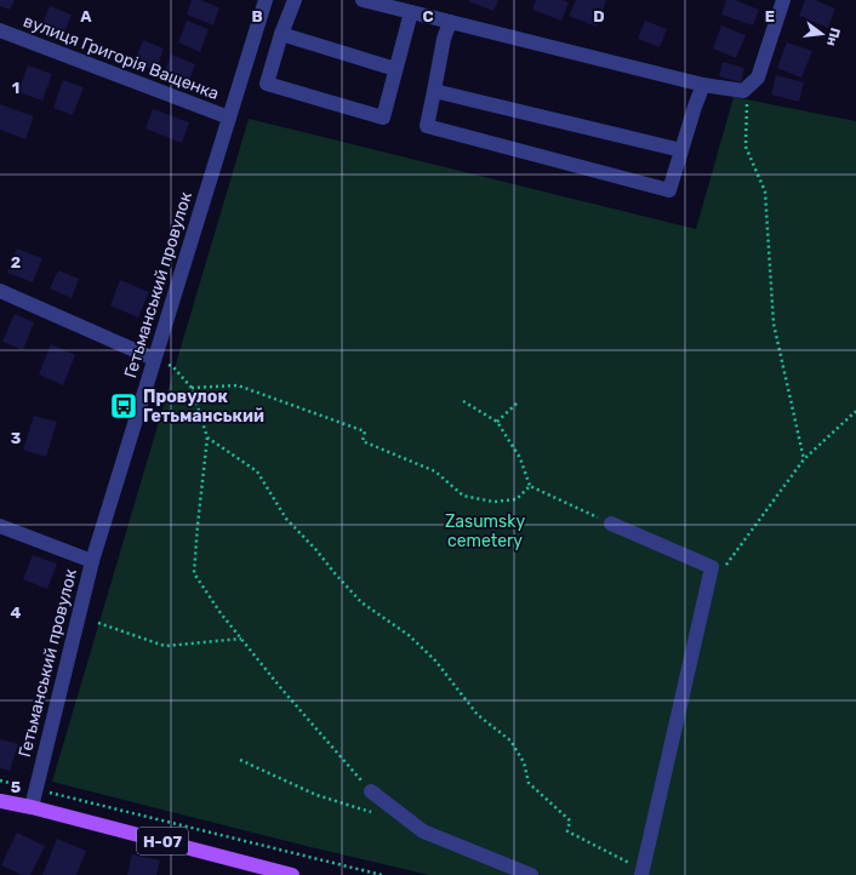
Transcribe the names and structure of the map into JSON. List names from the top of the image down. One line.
{"streets":{"main road":["Н-07"],"street":["вулиця Григорія Ващенка","Гетьманський провулок"]},"crossings":[["вулиця Григорія Ващенка","Гетьманський провулок"],["Гетьманський провулок","Н-07"]],"parks":["Zasumsky cemetery"],"places":{"bus stop":["Провулок Гетьманський"]},"north":"right","grid":{"columns":["A","B","C","D","E"],"rows":["1","2","3","4","5"]}}
